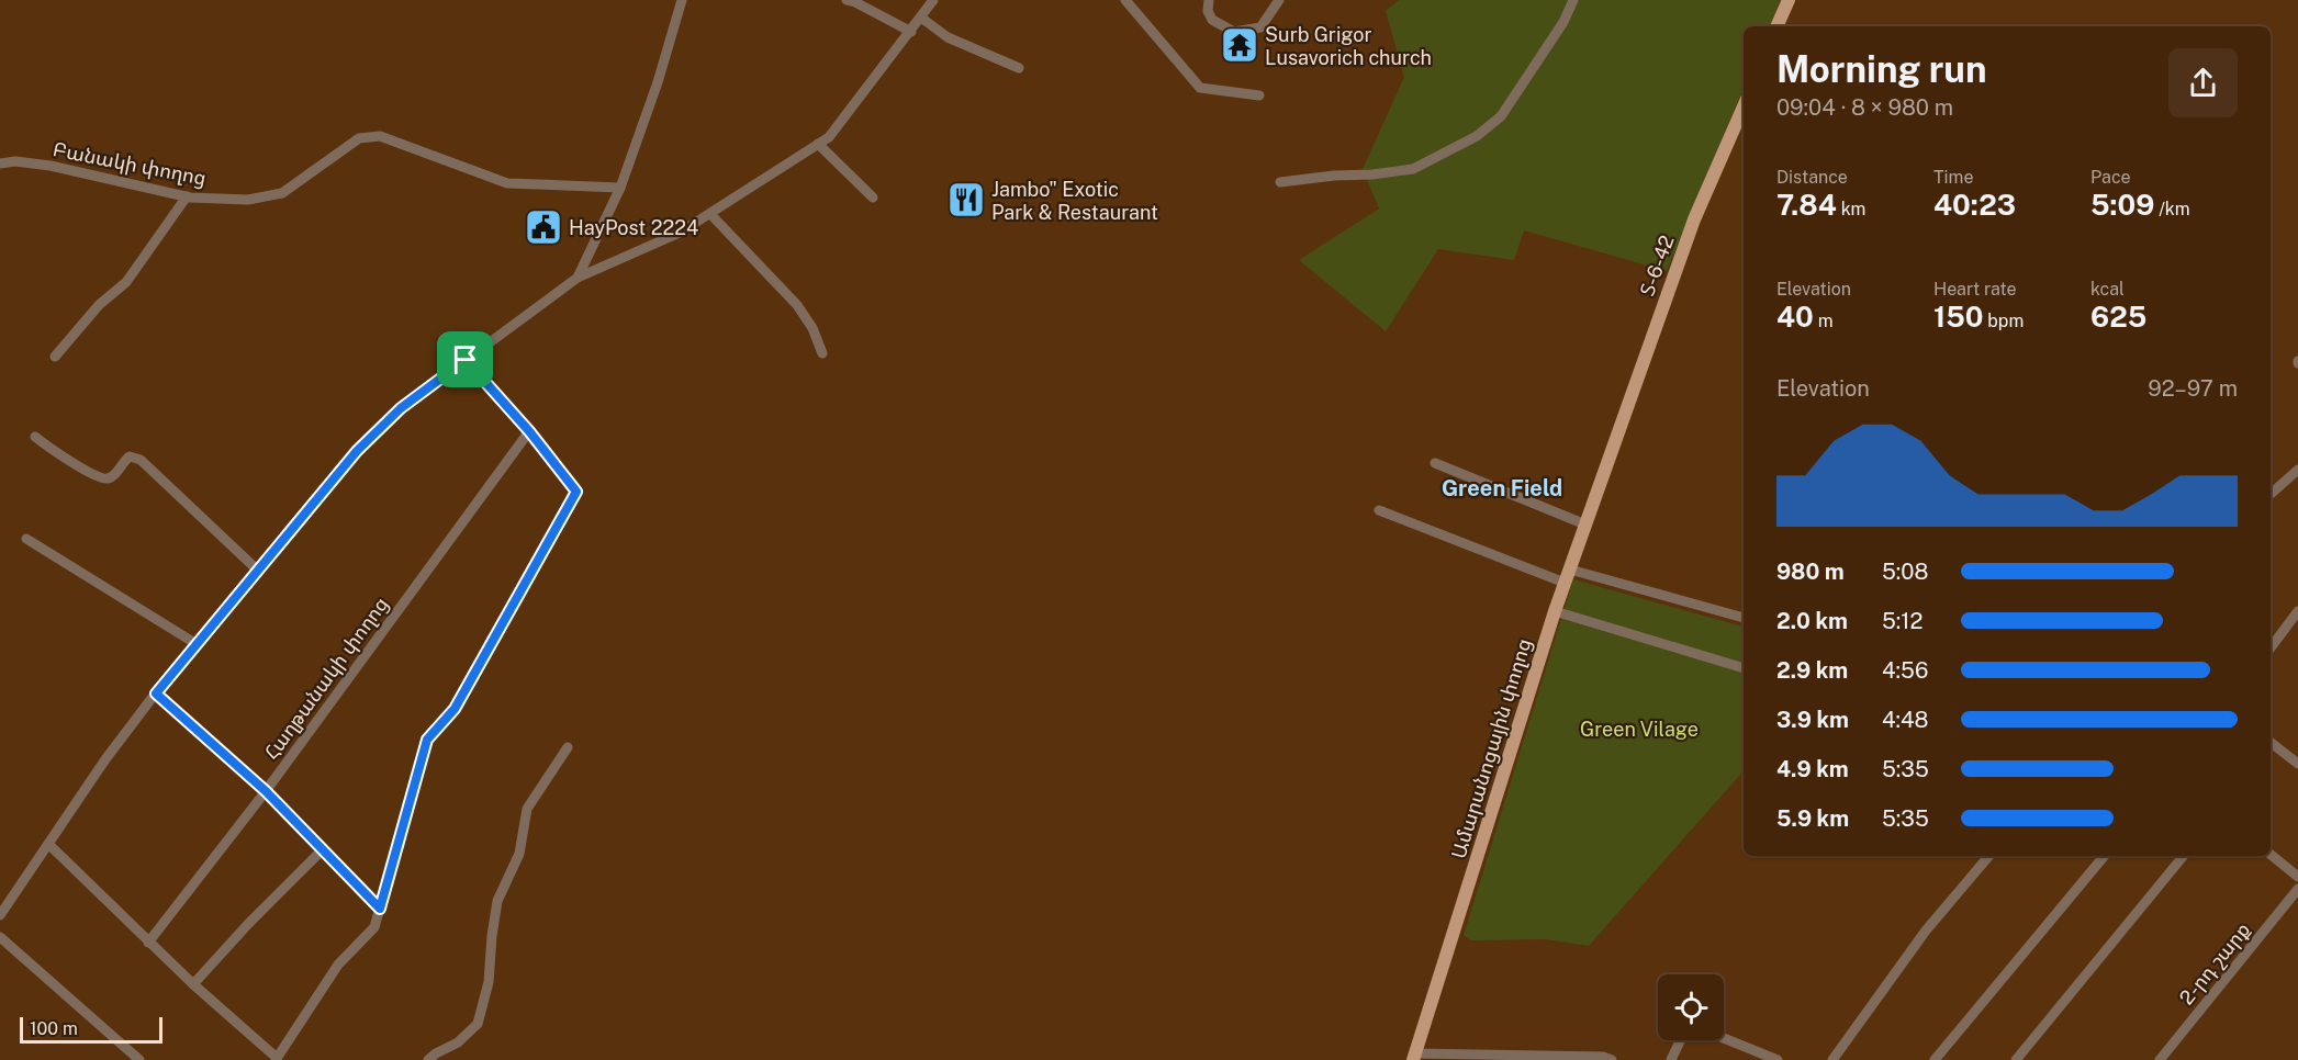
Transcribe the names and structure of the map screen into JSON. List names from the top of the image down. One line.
{"streets":{"main road":["Տ-6-42","Ամարանոցային փողոց"],"street":["Բանակի փողոց","Հաղթանակի փողոց","2-րդ շարք"]},"crossings":[["Տ-6-42","Ամարանոցային փողոց"]],"districts":["Green Field"],"parks":["Green Vilage"],"places":{"temple":["Surb Grigor Lusavorich church"],"restaurant":["Jambo\" Exotic Park & Restaurant"],"public building":["HayPost 2224"]},"scale_bar":"100 m","page":{"heading":["Morning run","09:04 · 8 × 980 m"],"stats":[["Distance","7.84 km"],["Time","40:23"],["Pace","5:09 /km"],["Elevation","40 m"],["Heart rate","150 bpm"],["kcal","625"]],"chart":["Elevation","92–97 m"],"list":[{"name":"980 m","note":"5:08"},{"name":"2.0 km","note":"5:12"},{"name":"2.9 km","note":"4:56"},{"name":"3.9 km","note":"4:48"},{"name":"4.9 km","note":"5:35"},{"name":"5.9 km","note":"5:35"}],"scale":"100 m"}}
